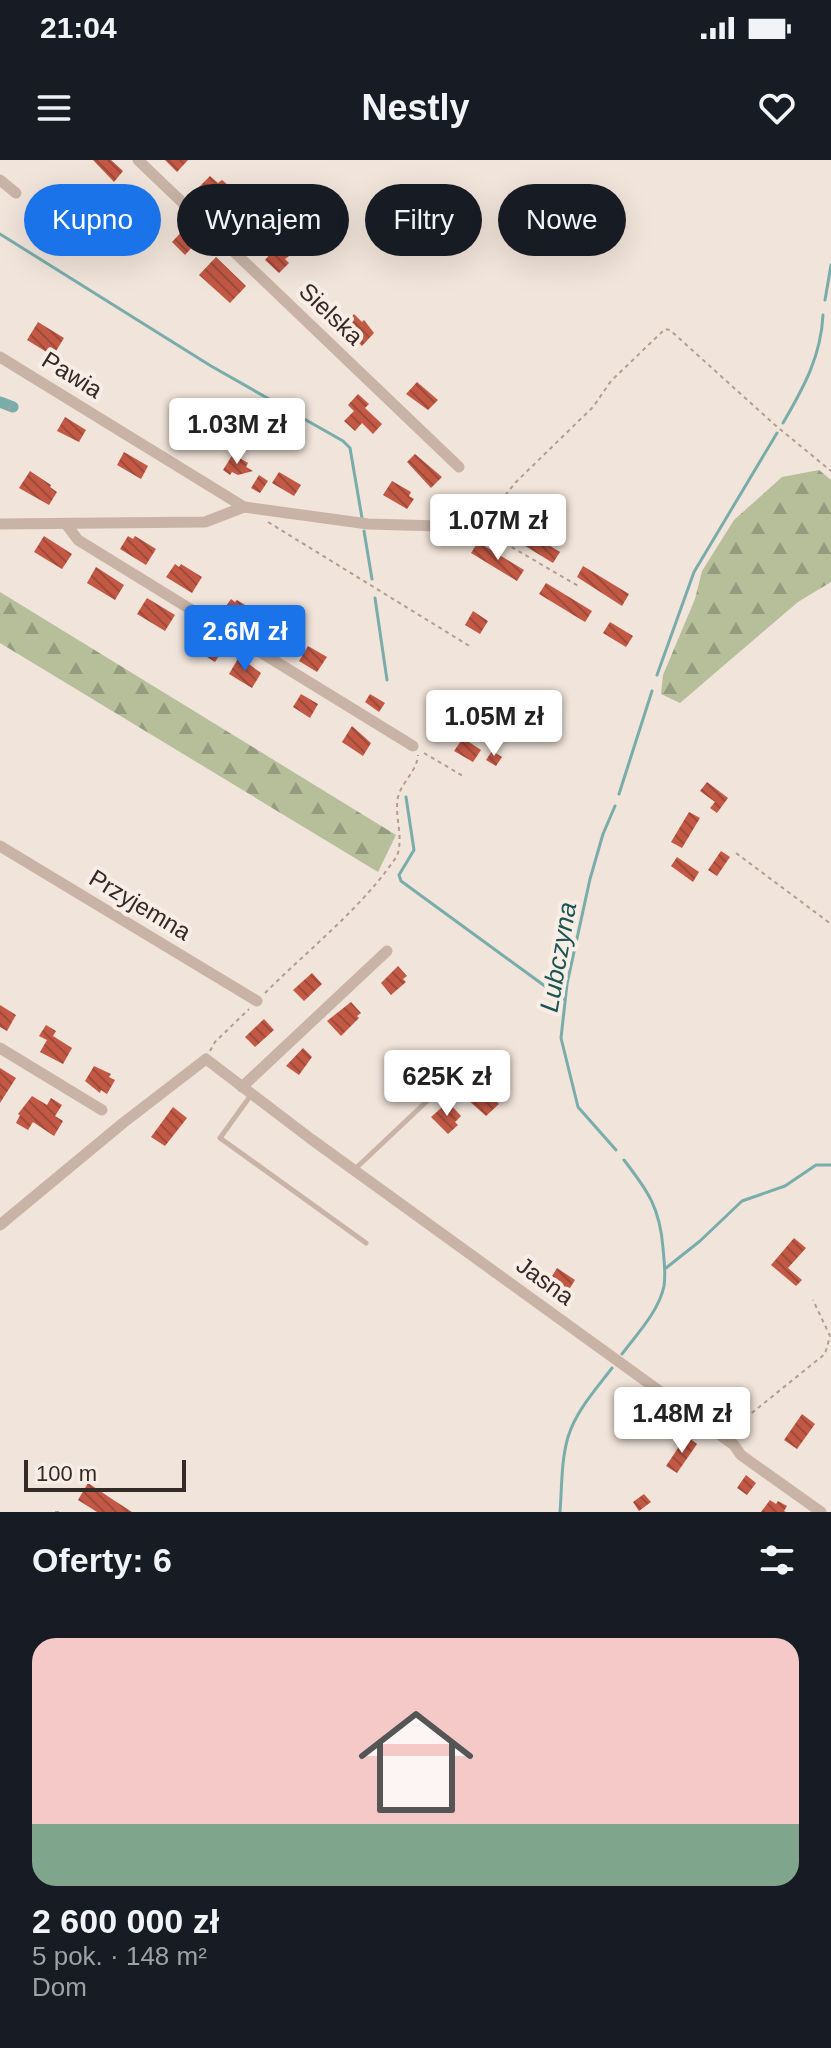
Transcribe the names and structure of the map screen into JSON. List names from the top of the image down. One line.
{"streets":{"street":["Sielska","Pawia","Przyjemna","Jasna"]},"water":["Lubczyna"],"scale_bar":"100 m","page":{"status":"21:04","header":"Nestly","chip":["Kupno","Wynajem","Filtry","Nowe"],"price":["1.03M zł","1.07M zł","2.6M zł","1.05M zł","625K zł","1.48M zł"],"scale":"100 m","heading":"Oferty: 6","list":[{"name":"2 600 000 zł","note":"5 pok. · 148 m² · Dom"}]}}
